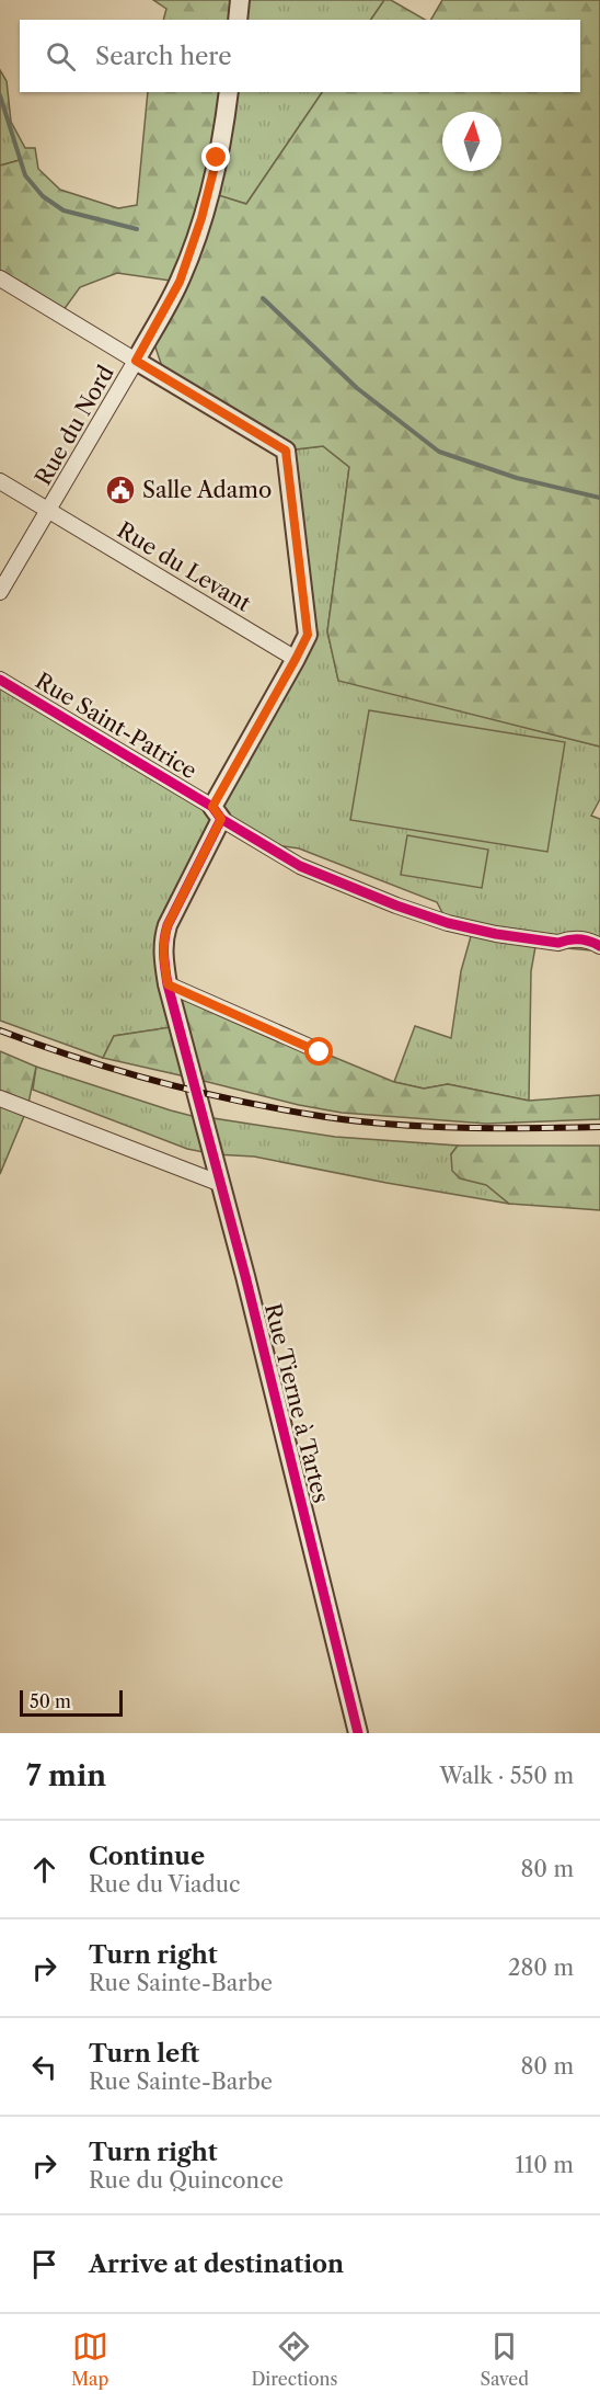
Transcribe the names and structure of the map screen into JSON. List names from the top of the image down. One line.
{"streets":{"street":["Rue du Nord","Rue du Levant","Rue Saint-Patrice","Rue Tierne à Tartes"]},"crossings":[["Rue du Nord","Rue du Levant"],["Rue du Nord","Rue Tierne à Tartes"],["Rue du Levant","Rue Tierne à Tartes"],["Rue Saint-Patrice","Rue Tierne à Tartes"]],"places":{"public building":["Salle Adamo"]},"scale_bar":"50 m","north":"top","page":{"search":"Search here","scale":"50 m","heading":["7 min","Walk · 550 m"],"list":[["Continue","Rue du Viaduc","80 m"],["Turn right","Rue Sainte-Barbe","280 m"],["Turn left","Rue Sainte-Barbe","80 m"],["Turn right","Rue du Quinconce","110 m"],"Arrive at destination"],"nav":["Map","Directions","Saved"]}}
